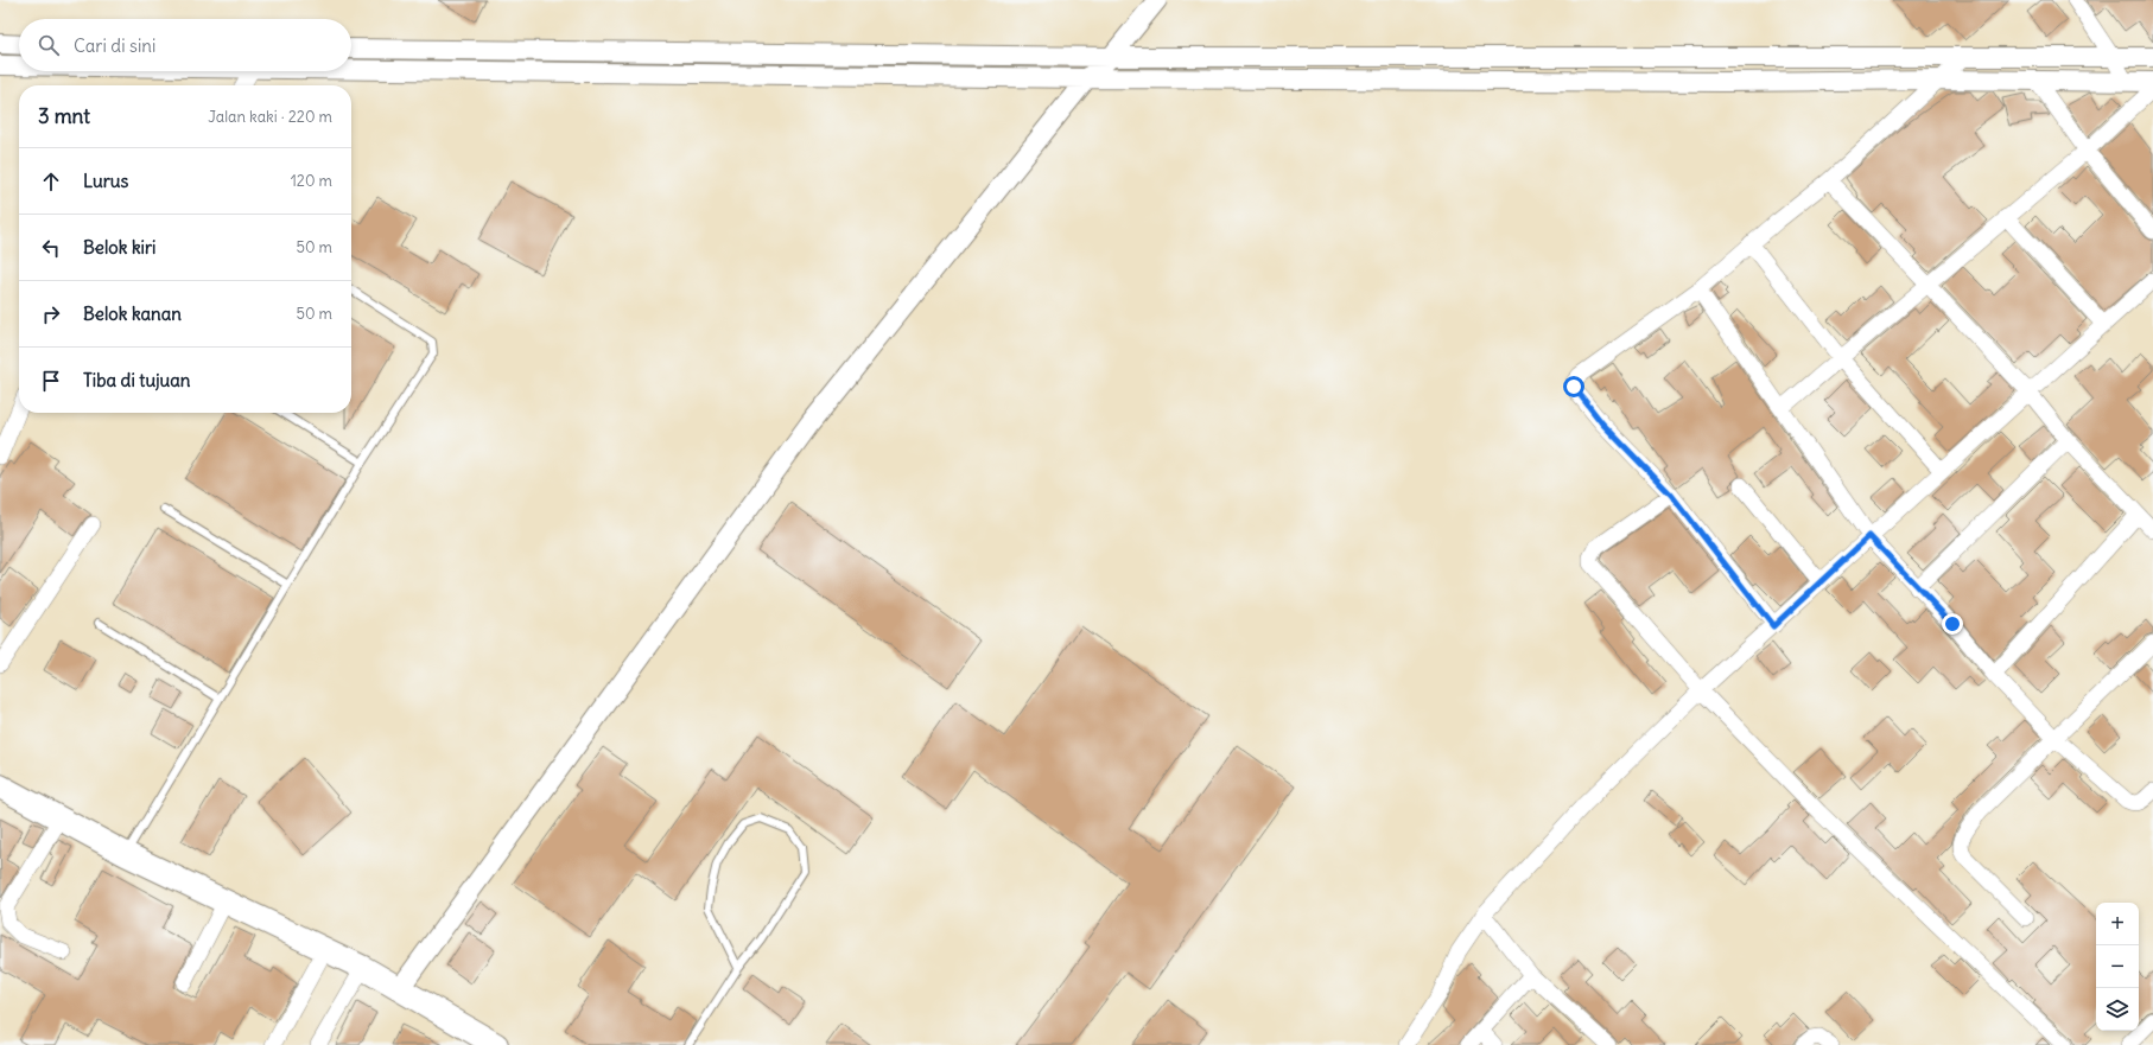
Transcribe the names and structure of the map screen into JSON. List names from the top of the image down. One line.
{"page":{"search":"Cari di sini","heading":["3 mnt","Jalan kaki · 220 m"],"list":[["Lurus","120 m"],["Belok kiri","50 m"],["Belok kanan","50 m"],"Tiba di tujuan"],"map_buttons":["+","−"]}}
